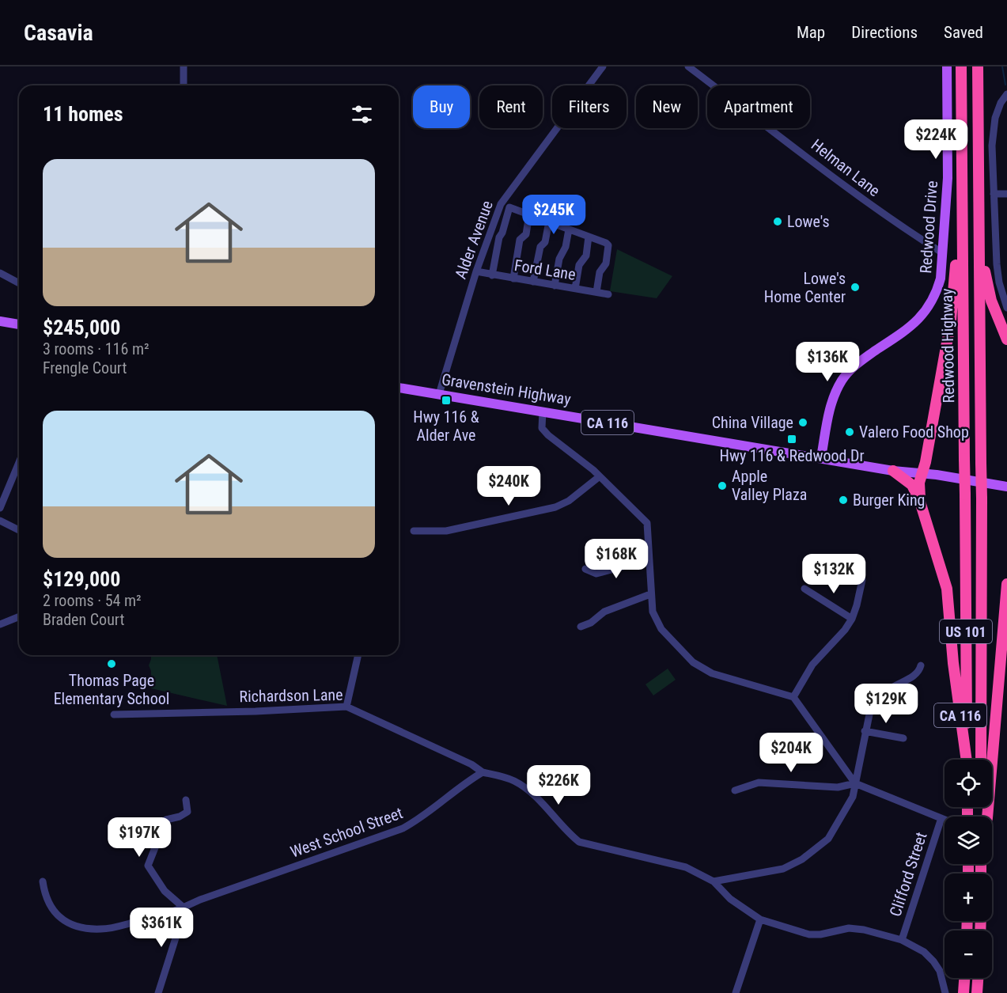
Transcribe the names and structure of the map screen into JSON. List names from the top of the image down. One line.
{"streets":{"highway":["Redwood Highway","CA 116","US 101"],"main road":["Redwood Drive","Gravenstein Highway"],"street":["Helman Lane","Alder Avenue","Ford Lane","Richardson Lane","West School Street","Clifford Street"]},"crossings":[["Helman Lane","Redwood Drive"],["Redwood Drive","Gravenstein Highway"],["Alder Avenue","Ford Lane"],["Alder Avenue","Gravenstein Highway"],["Gravenstein Highway","CA 116"],["Richardson Lane","West School Street"]],"places":{"other":["Lowe's","Lowe's Home Center","China Village","Valero Food Shop","Apple Valley Plaza","Burger King","Thomas Page Elementary School"],"transit":["Hwy 116 & Alder Ave","Hwy 116 & Redwood Dr"]},"page":{"header":"Casavia","nav":["Map","Directions","Saved"],"chip":["Buy","Rent","Filters","New","Apartment"],"heading":"11 homes","price":["$224K","$245K","$136K","$240K","$168K","$132K","$129K","$204K","$226K","$197K","$361K"],"list":[{"name":"$245,000","note":"3 rooms · 116 m² · Frengle Court"},{"name":"$129,000","note":"2 rooms · 54 m² · Braden Court"}],"map_buttons":["+","−"]}}
